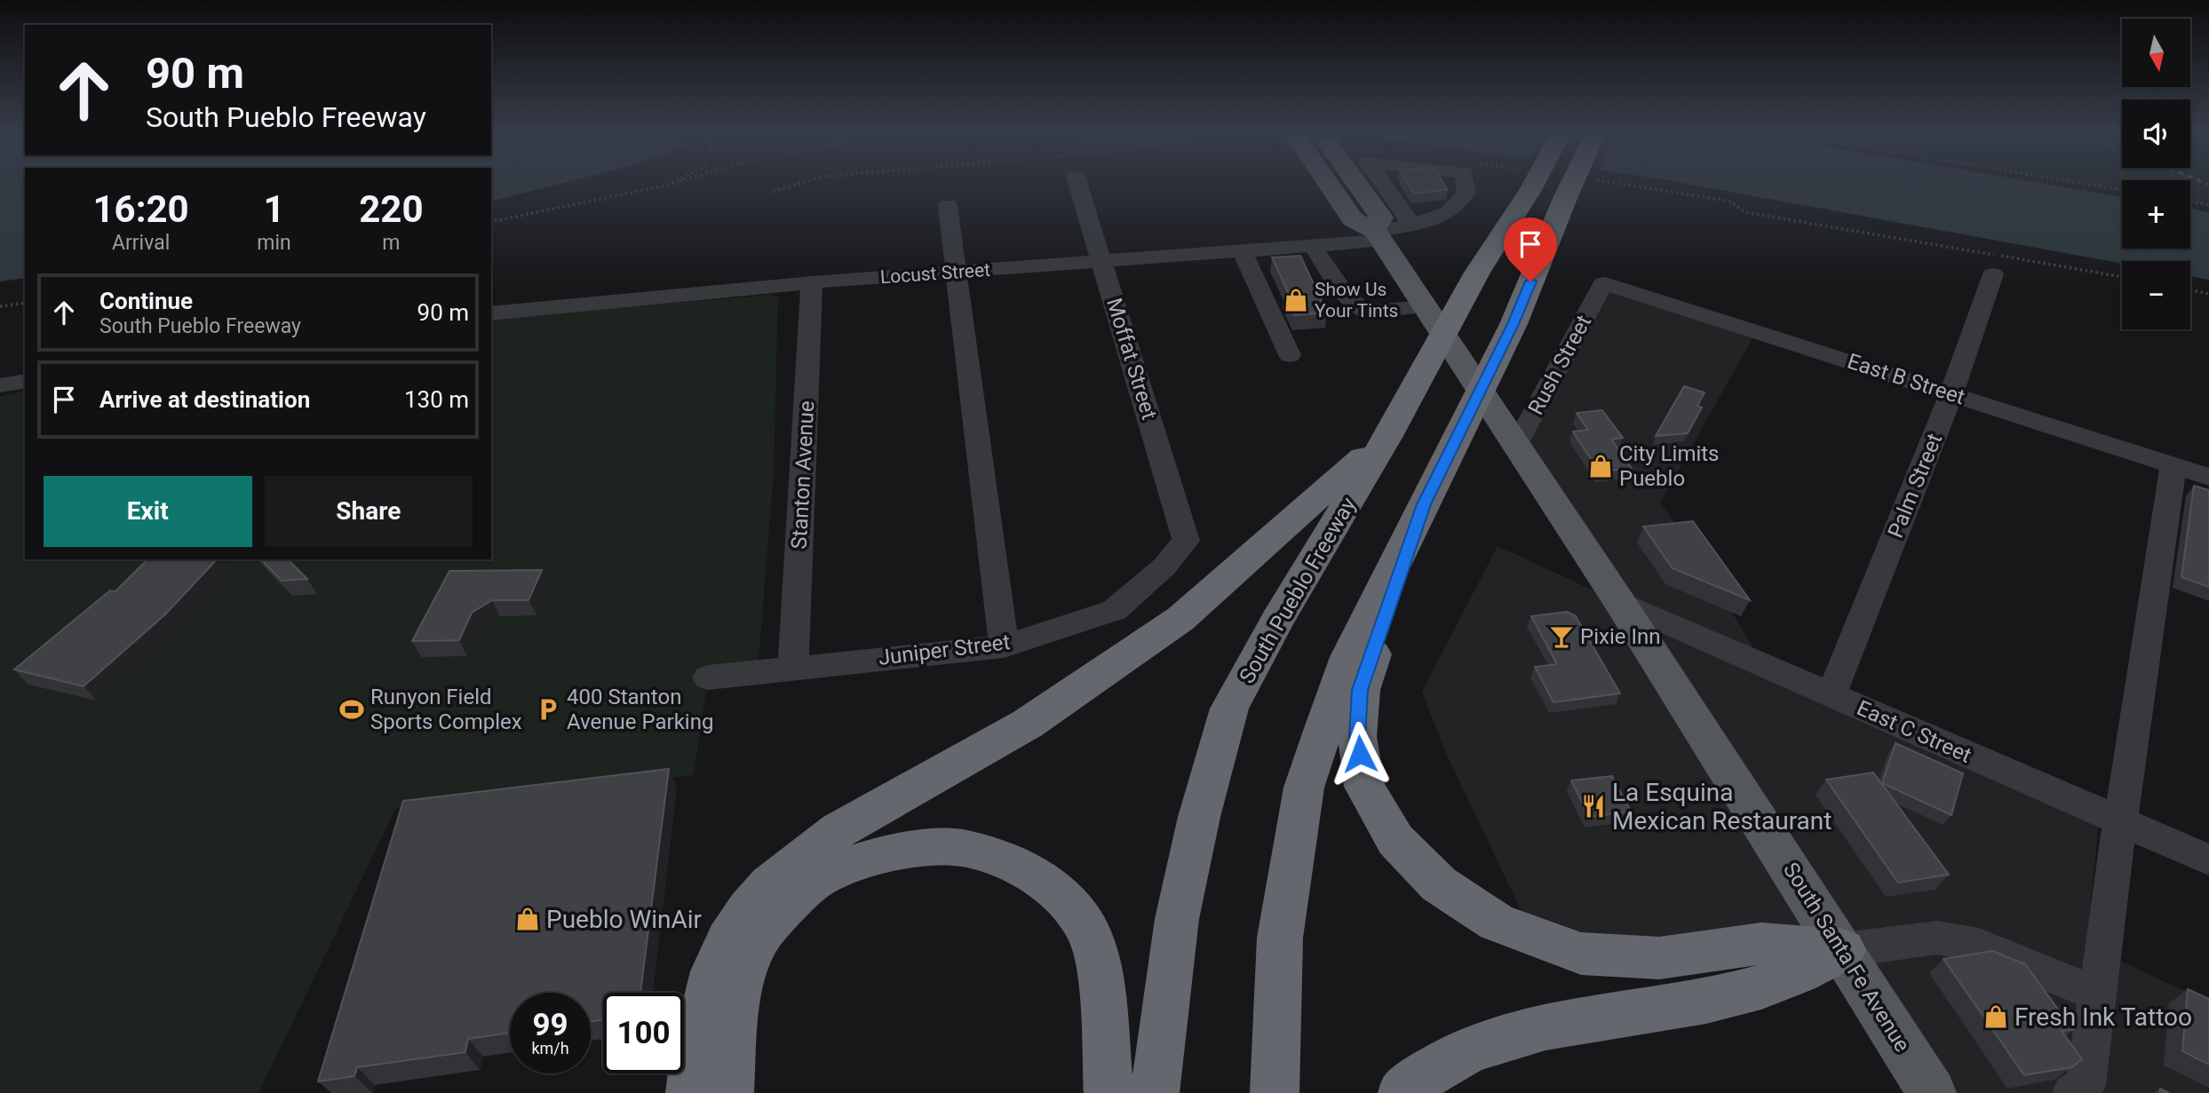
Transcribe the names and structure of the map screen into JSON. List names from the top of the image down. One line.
{"streets":{"highway":["South Pueblo Freeway"],"main road":["South Santa Fe Avenue"],"street":["Locust Street","Moffat Street","Rush Street","East B Street","Stanton Avenue","Palm Street","Juniper Street","East C Street"]},"crossings":[["Locust Street","Moffat Street"],["Locust Street","Stanton Avenue"],["Locust Street","South Santa Fe Avenue"],["Moffat Street","Juniper Street"],["Rush Street","East B Street"],["Rush Street","South Santa Fe Avenue"],["East B Street","Palm Street"],["Stanton Avenue","Juniper Street"],["Palm Street","East C Street"],["East C Street","South Santa Fe Avenue"]],"places":{"shop":["Show Us Your Tints","City Limits Pueblo","Pueblo WinAir","Fresh Ink Tattoo"],"bar":["Pixie Inn"],"sports":["Runyon Field Sports Complex"],"parking":["400 Stanton Avenue Parking"],"restaurant":["La Esquina Mexican Restaurant"]},"north":"bottom","page":{"map_buttons":["+","−"],"turn":["90 m","South Pueblo Freeway"],"eta":["16:20","Arrival","1","min","220","m"],"list":[{"name":"Continue","note":"South Pueblo Freeway","value":"90 m"},{"name":"Arrive at destination","value":"130 m"}],"buttons":["Exit","Share"],"speed":"99 km/h","limit":"100"}}
